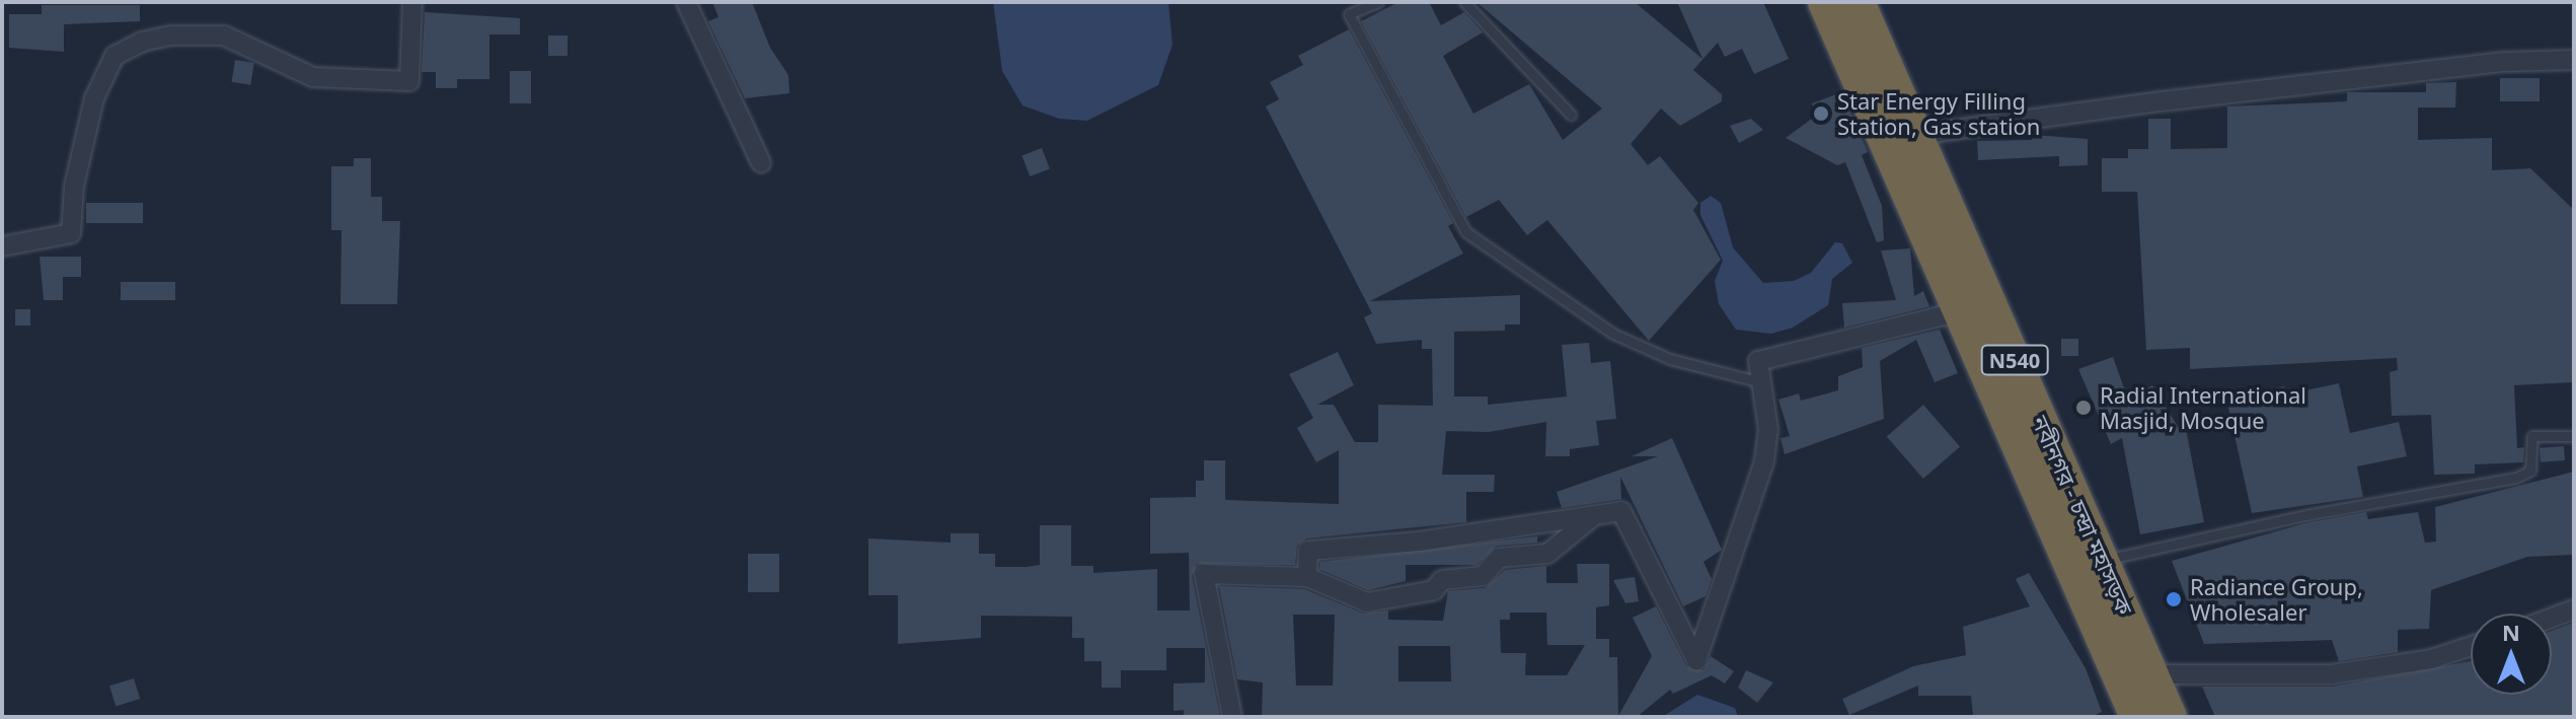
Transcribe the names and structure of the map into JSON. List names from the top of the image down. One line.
{"streets":{"highway":["N540","নবীনগর - চন্দ্রা মহাসড়ক"]},"places":["Star Energy Filling Station, Gas station","Radial International Masjid, Mosque","Radiance Group, Wholesaler"],"north":"top"}
